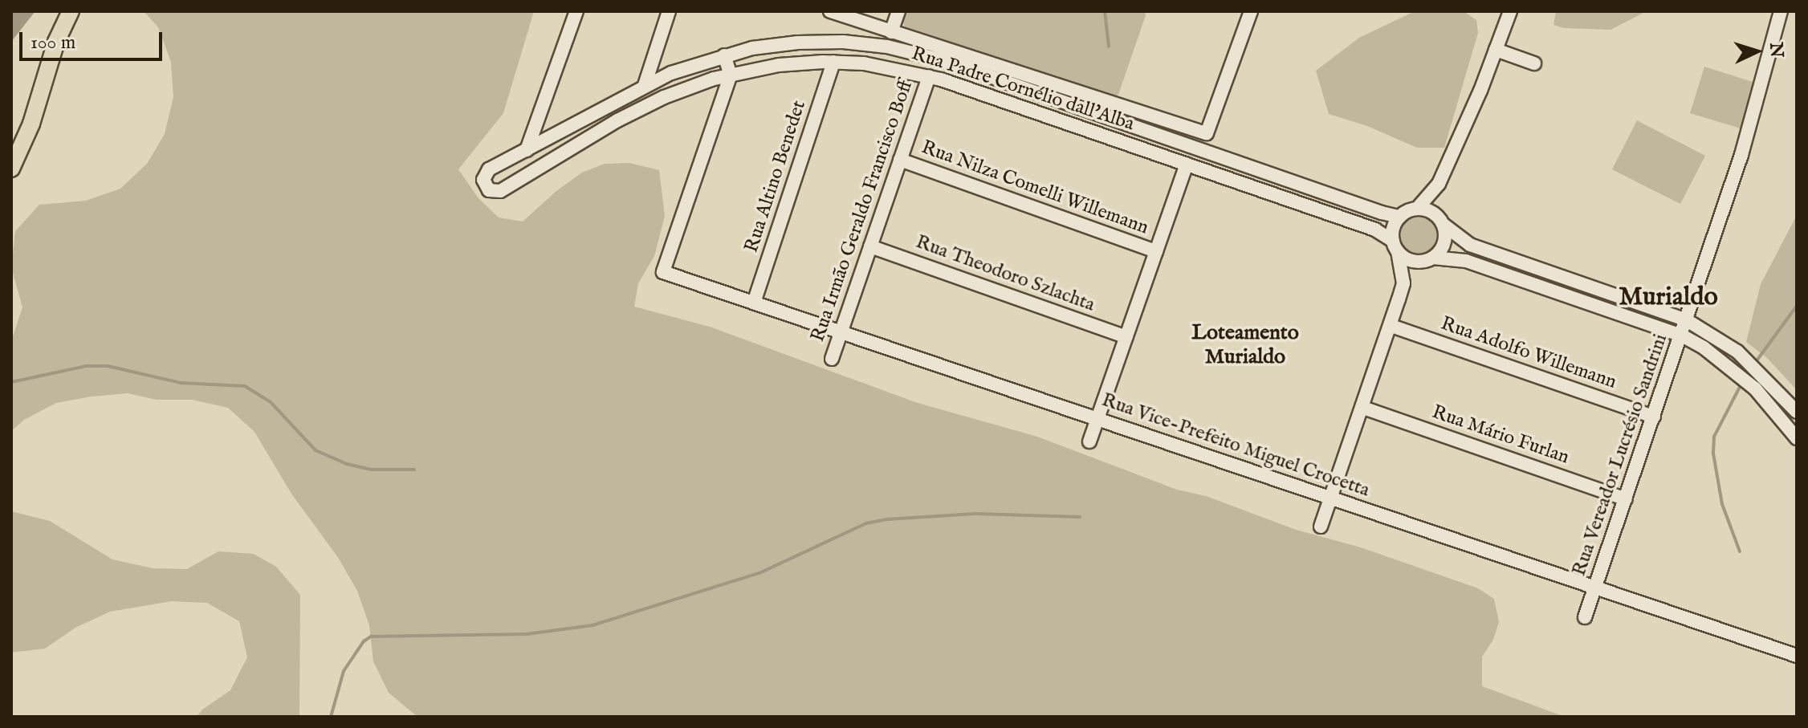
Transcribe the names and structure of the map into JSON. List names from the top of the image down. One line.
{"streets":{"street":["Rua Padre Cornélio dall'Alba","Rua Altino Benedet","Rua Nilza Comelli Willemann","Rua Irmão Geraldo Francisco Boff","Rua Theodoro Szlachta","Rua Adolfo Willemann","Rua Mário Furlan","Rua Vice-Prefeito Miguel Crocetta","Rua Vereador Lucrésio Sandrini"]},"crossings":[["Rua Padre Cornélio dall'Alba","Rua Altino Benedet"],["Rua Padre Cornélio dall'Alba","Rua Irmão Geraldo Francisco Boff"],["Rua Padre Cornélio dall'Alba","Rua Vice-Prefeito Miguel Crocetta"],["Rua Altino Benedet","Rua Vice-Prefeito Miguel Crocetta"],["Rua Nilza Comelli Willemann","Rua Irmão Geraldo Francisco Boff"],["Rua Irmão Geraldo Francisco Boff","Rua Theodoro Szlachta"],["Rua Irmão Geraldo Francisco Boff","Rua Vice-Prefeito Miguel Crocetta"],["Rua Adolfo Willemann","Rua Vereador Lucrésio Sandrini"],["Rua Mário Furlan","Rua Vereador Lucrésio Sandrini"],["Rua Vice-Prefeito Miguel Crocetta","Rua Vereador Lucrésio Sandrini"]],"districts":["Murialdo","Loteamento Murialdo"],"scale_bar":"100 m","north":"right"}
